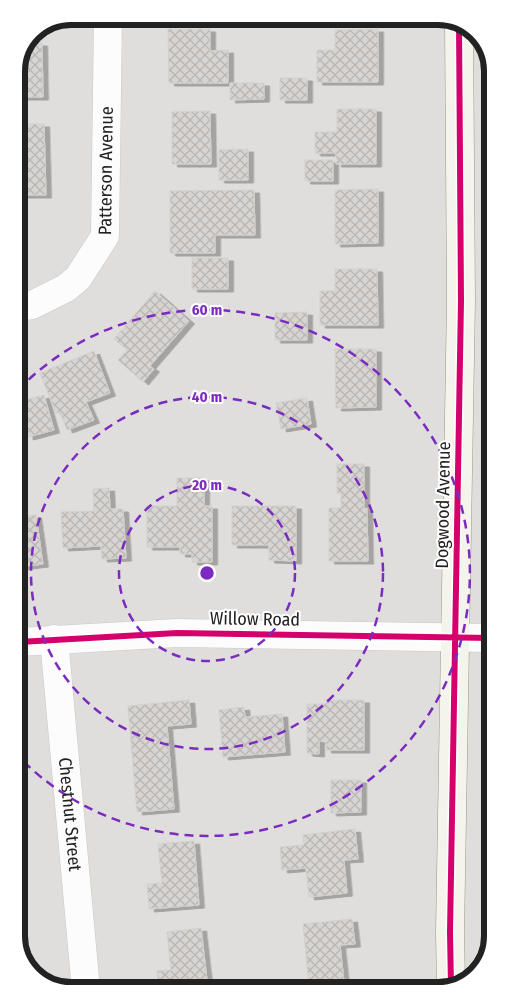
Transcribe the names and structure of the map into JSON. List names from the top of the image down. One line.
{"streets":{"street":["Patterson Avenue","Dogwood Avenue","Willow Road","Chestnut Street"]},"crossings":[["Dogwood Avenue","Willow Road"],["Willow Road","Chestnut Street"]],"rings":["60 m","40 m","20 m"]}
